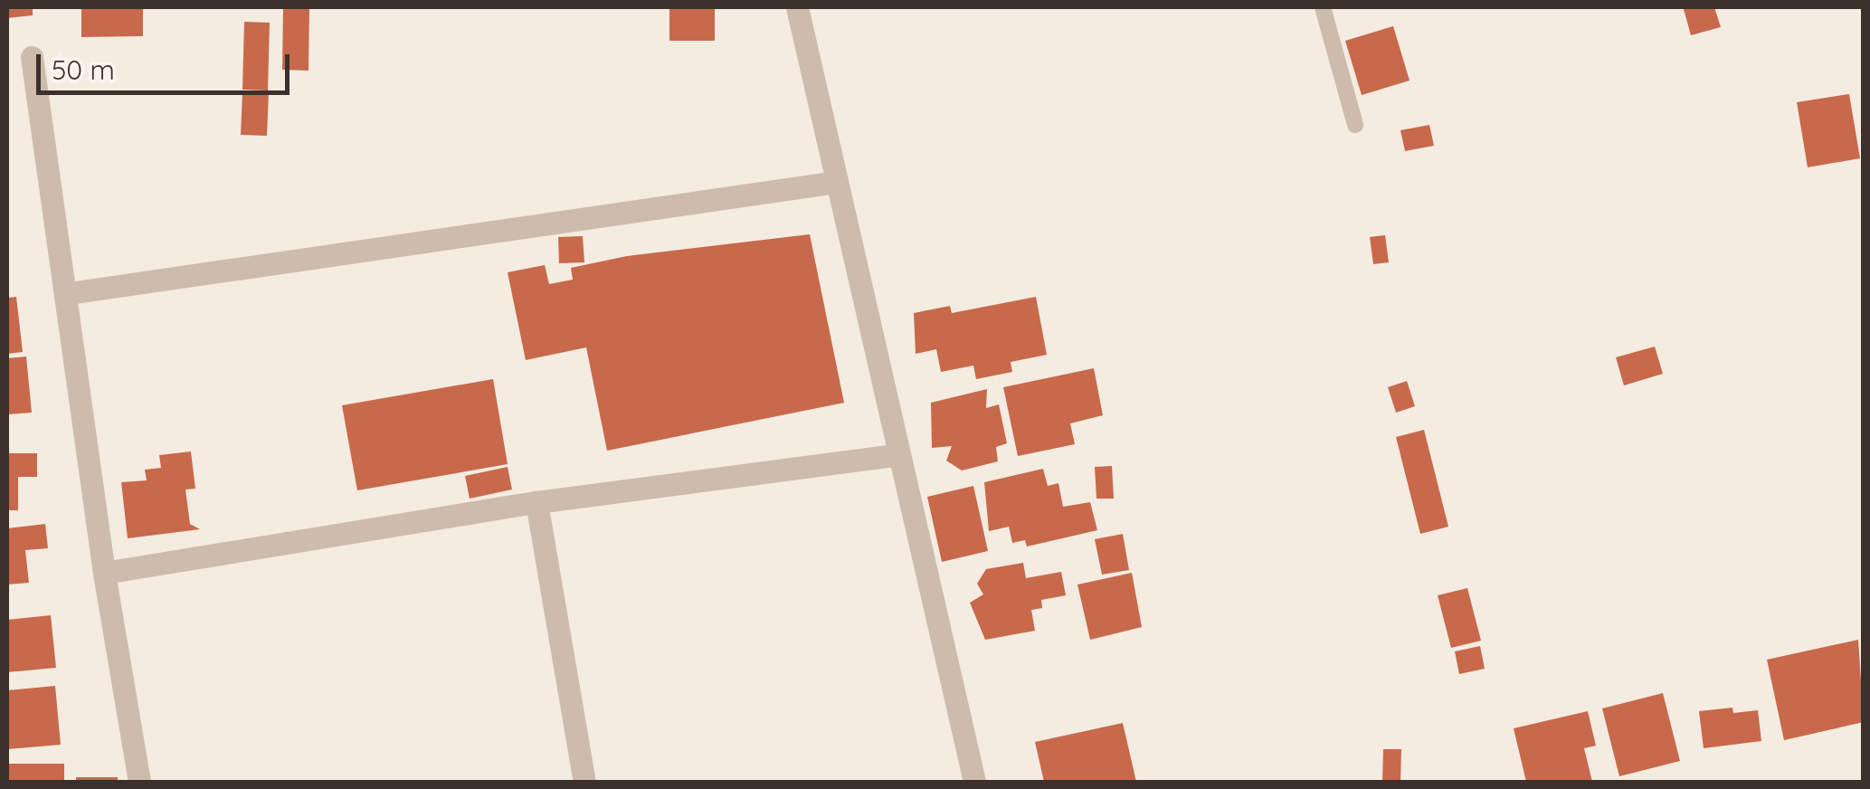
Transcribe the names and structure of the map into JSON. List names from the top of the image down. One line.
{"scale_bar":"50 m"}
